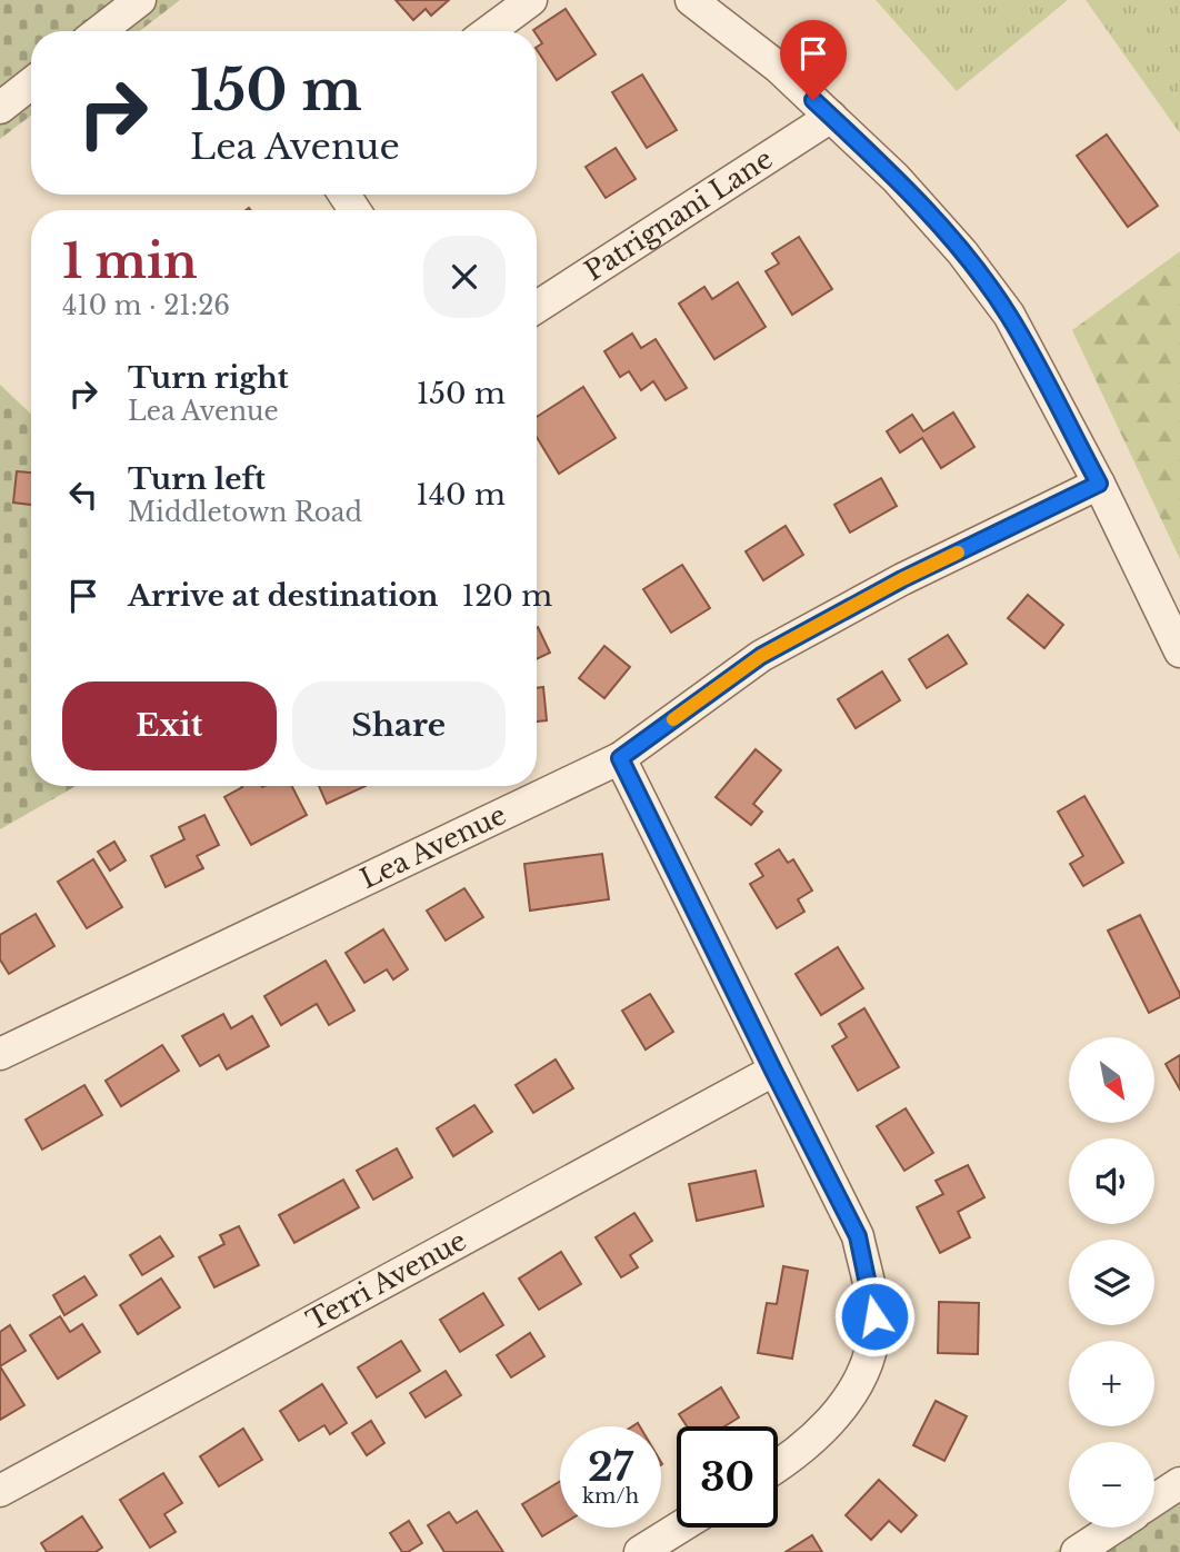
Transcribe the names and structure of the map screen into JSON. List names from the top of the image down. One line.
{"streets":{"street":["Patrignani Lane","Lea Avenue","Terri Avenue"]},"north":"bottom right","page":{"turn":["150 m","Lea Avenue"],"heading":["1 min","410 m · 21:26"],"list":[{"name":"Turn right","note":"Lea Avenue","value":"150 m"},{"name":"Turn left","note":"Middletown Road","value":"140 m"},{"name":"Arrive at destination","value":"120 m"}],"buttons":["Exit","Share"],"map_buttons":["+","−"],"speed":"27 km/h","limit":"30"}}
